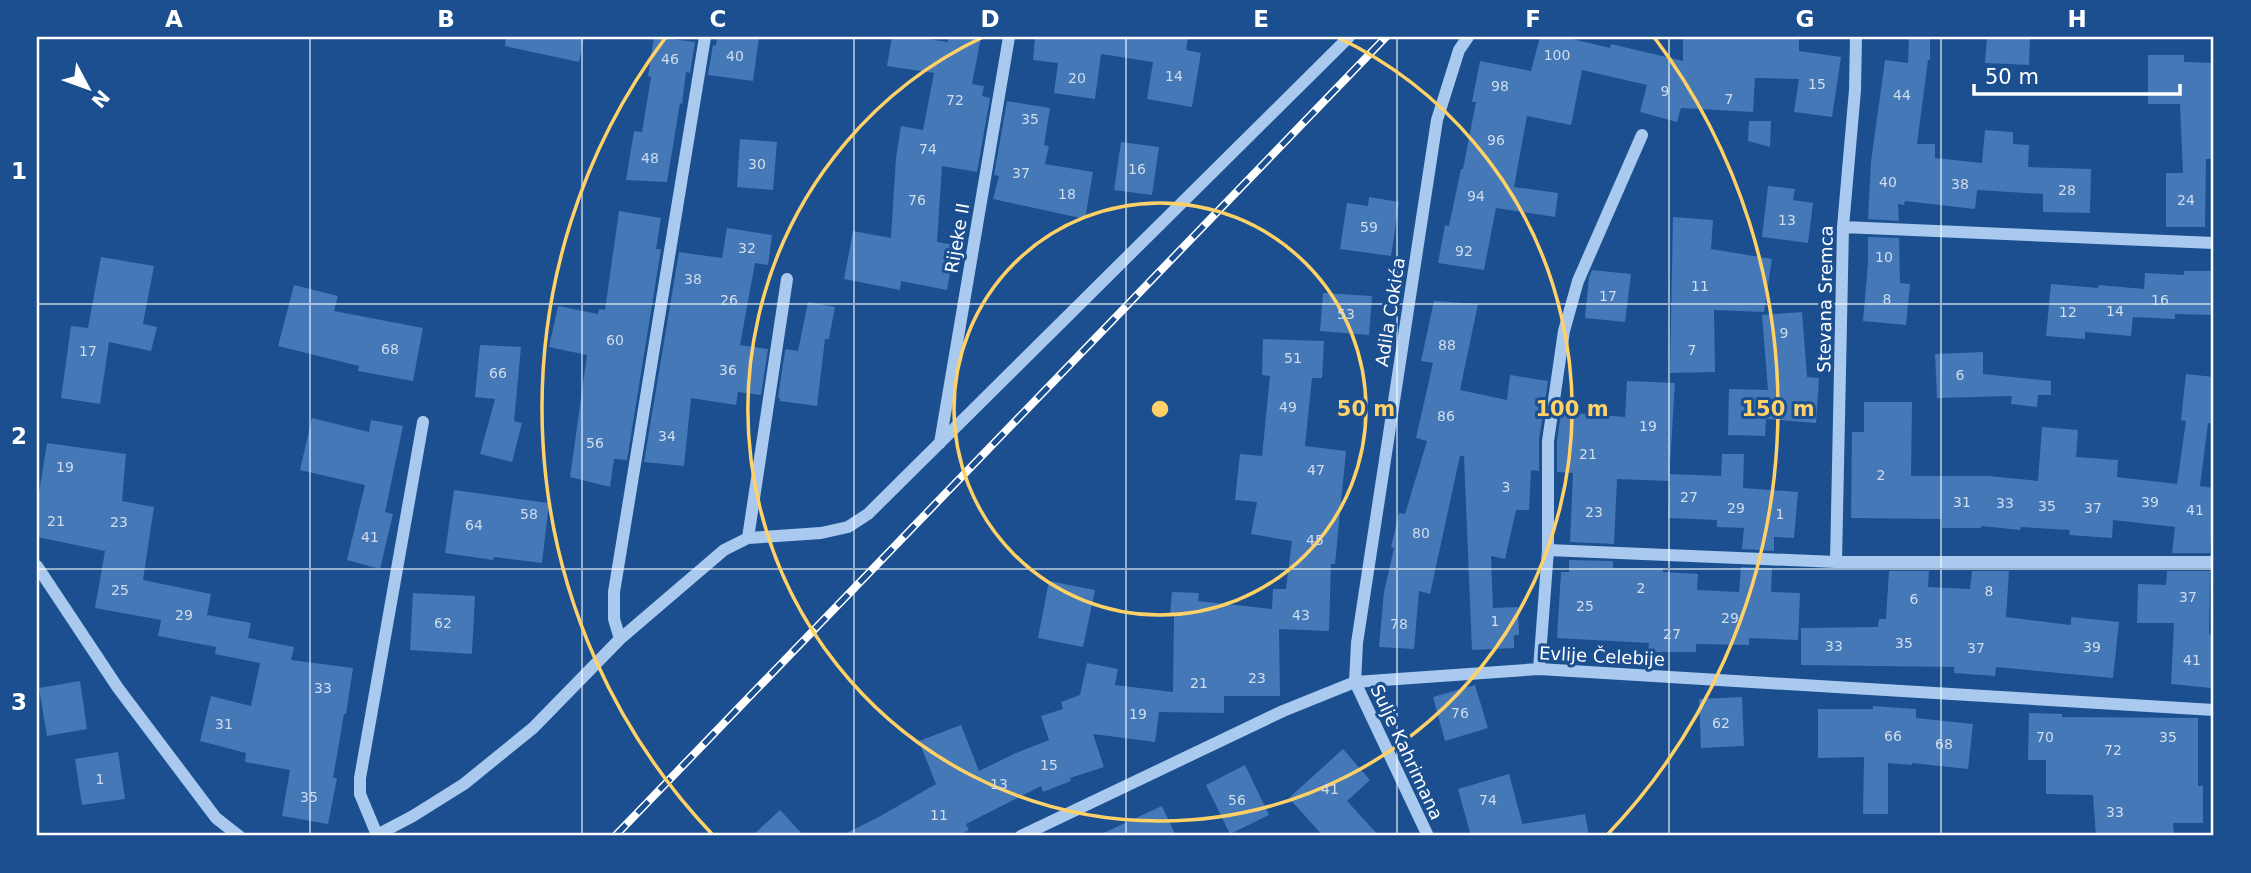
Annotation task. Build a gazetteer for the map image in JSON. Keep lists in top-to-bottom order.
{
  "streets": {
    "street": [
      "Rijeke II",
      "Stevana Sremca",
      "Adila Cokića",
      "Evlije Čelebije",
      "Sulje Kahrimana"
    ]
  },
  "crossings": [
    ["Adila Cokića", "Evlije Čelebije"],
    ["Adila Cokića", "Sulje Kahrimana"],
    ["Evlije Čelebije", "Sulje Kahrimana"]
  ],
  "house_numbers": [
    "100",
    "40",
    "46",
    "14",
    "20",
    "15",
    "98",
    "9",
    "44",
    "7",
    "72",
    "35",
    "96",
    "74",
    "48",
    "30",
    "16",
    "37",
    "40",
    "38",
    "28",
    "18",
    "94",
    "76",
    "24",
    "13",
    "59",
    "32",
    "92",
    "10",
    "38",
    "11",
    "17",
    "8",
    "26",
    "16",
    "14",
    "12",
    "53",
    "9",
    "60",
    "88",
    "68",
    "7",
    "17",
    "51",
    "36",
    "66",
    "6",
    "49",
    "86",
    "19",
    "34",
    "56",
    "21",
    "19",
    "47",
    "2",
    "3",
    "27",
    "31",
    "39",
    "33",
    "35",
    "29",
    "37",
    "41",
    "23",
    "58",
    "1",
    "21",
    "23",
    "64",
    "80",
    "41",
    "45",
    "2",
    "25",
    "8",
    "37",
    "6",
    "25",
    "29",
    "43",
    "29",
    "1",
    "62",
    "78",
    "27",
    "35",
    "33",
    "39",
    "37",
    "41",
    "23",
    "21",
    "33",
    "76",
    "19",
    "62",
    "31",
    "66",
    "70",
    "35",
    "68",
    "72",
    "15",
    "1",
    "13",
    "41",
    "35",
    "56",
    "74",
    "33",
    "11"
  ],
  "scale_bar": "50 m",
  "north": "bottom right",
  "grid": {
    "columns": [
      "A",
      "B",
      "C",
      "D",
      "E",
      "F",
      "G",
      "H"
    ],
    "rows": ["1", "2", "3"]
  },
  "rings": ["50 m", "100 m", "150 m"]
}
